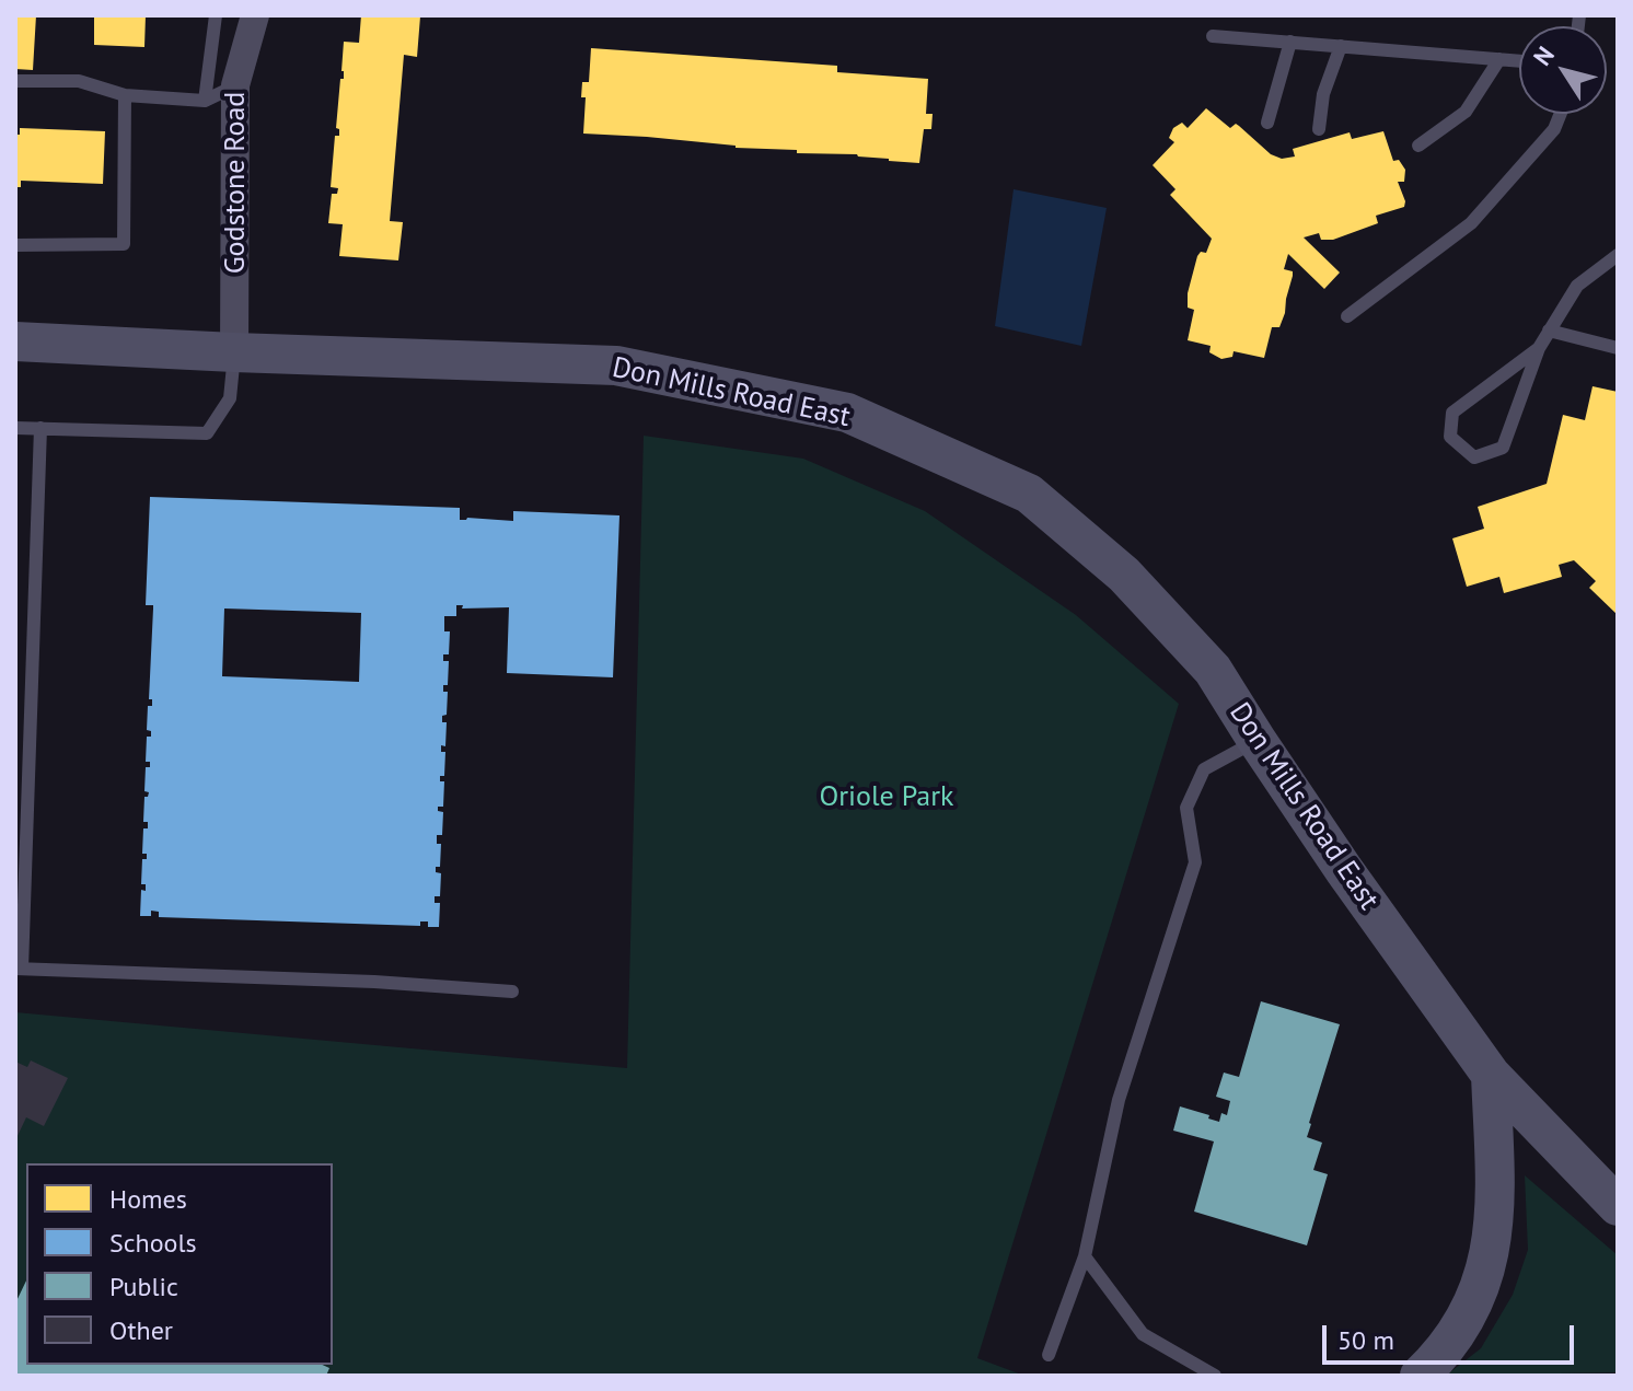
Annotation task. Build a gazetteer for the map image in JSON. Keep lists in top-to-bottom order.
{
  "streets": {
    "main road": ["Don Mills Road East"],
    "street": ["Godstone Road"]
  },
  "crossings": [
    ["Godstone Road", "Don Mills Road East"]
  ],
  "parks": ["Oriole Park"],
  "legend": [
    "Homes",
    "Schools",
    "Public",
    "Other"
  ],
  "scale_bar": "50 m",
  "north": "top left"
}
